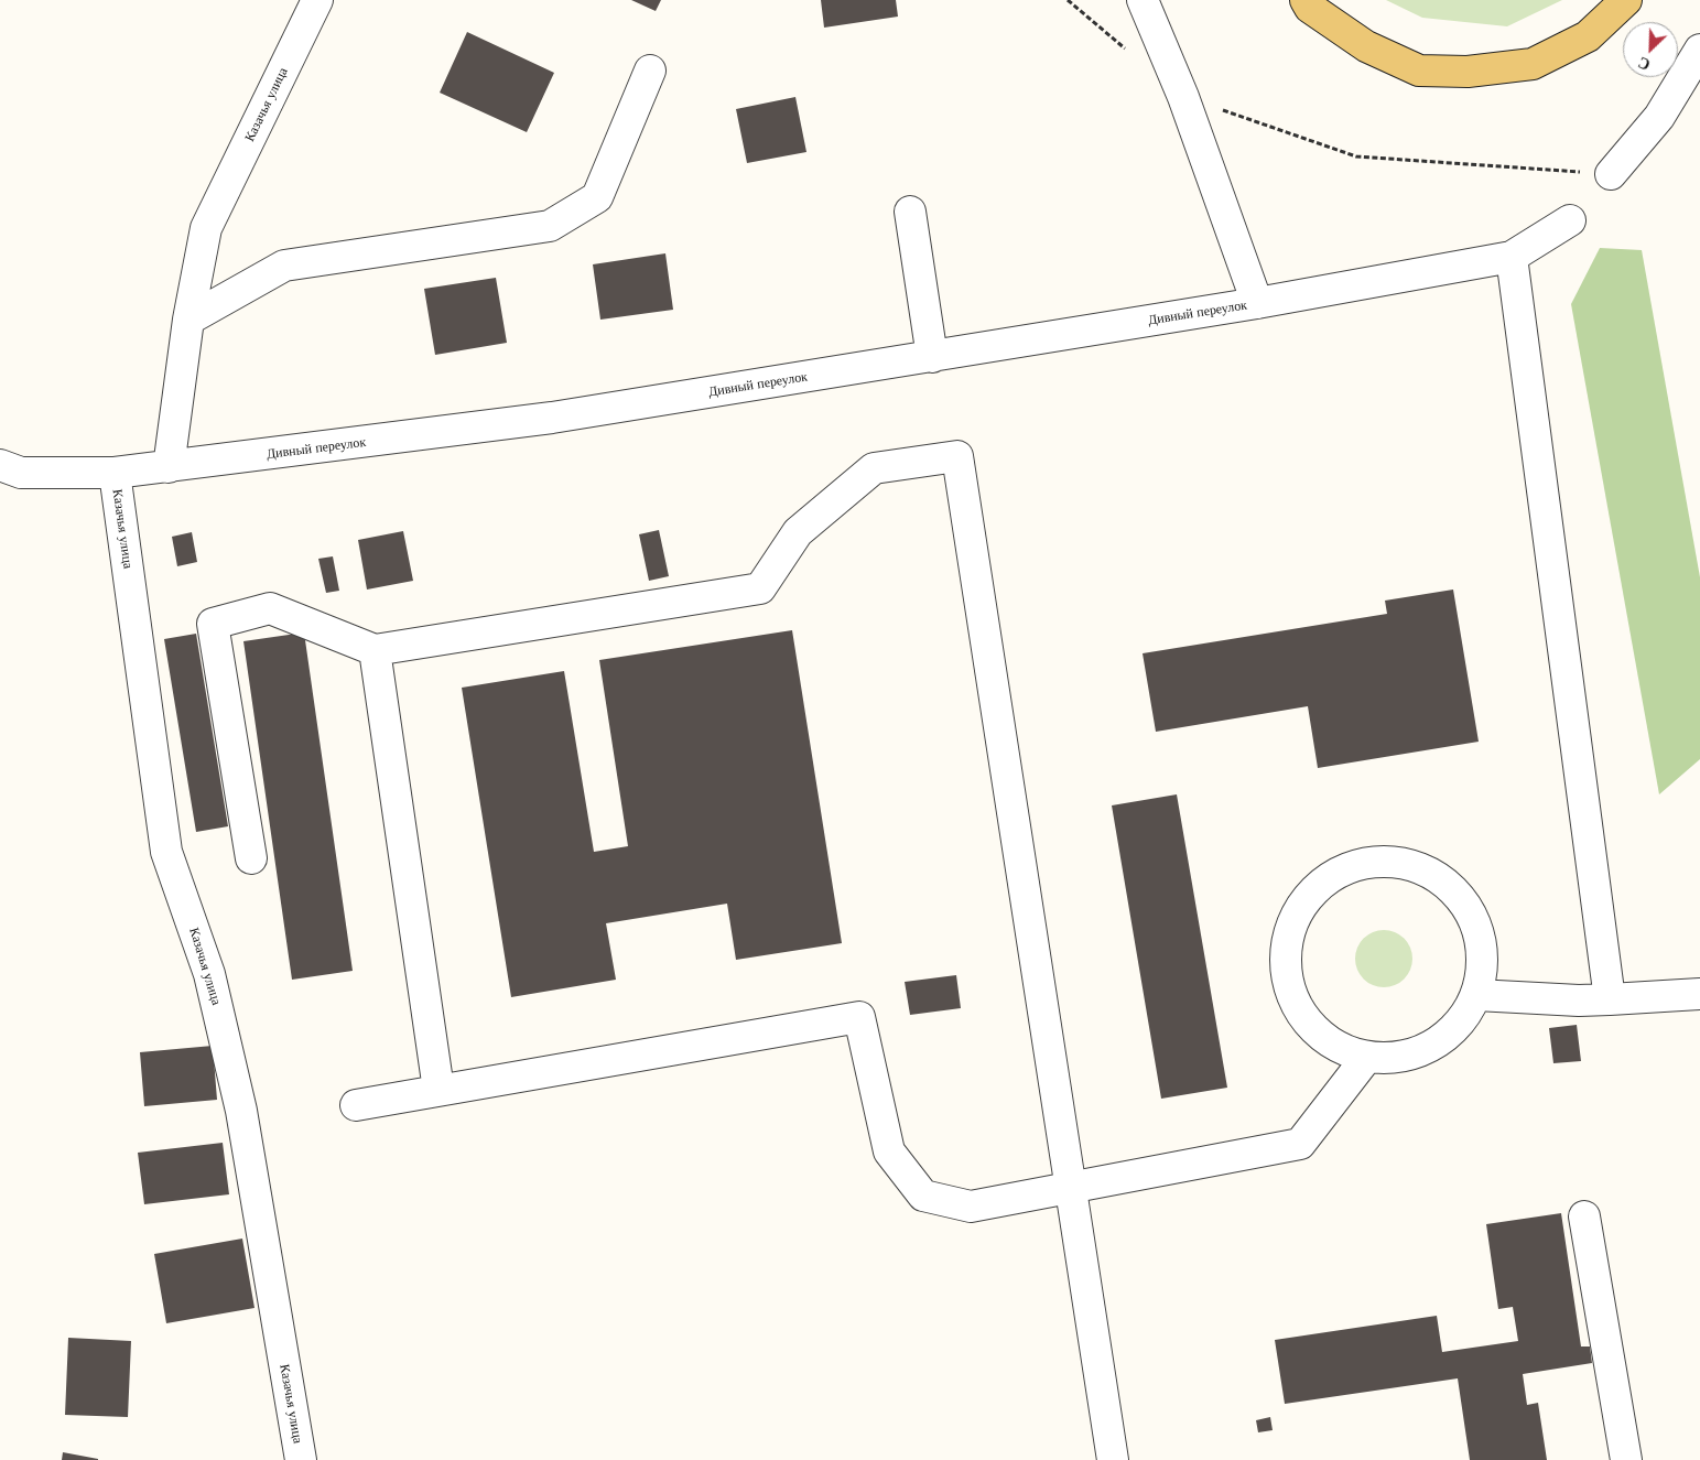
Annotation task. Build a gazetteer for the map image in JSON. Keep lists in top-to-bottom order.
{
  "streets": {
    "street": ["Казачья улица", "Дивный переулок"]
  },
  "crossings": [
    ["Казачья улица", "Дивный переулок"]
  ],
  "north": "bottom left"
}
